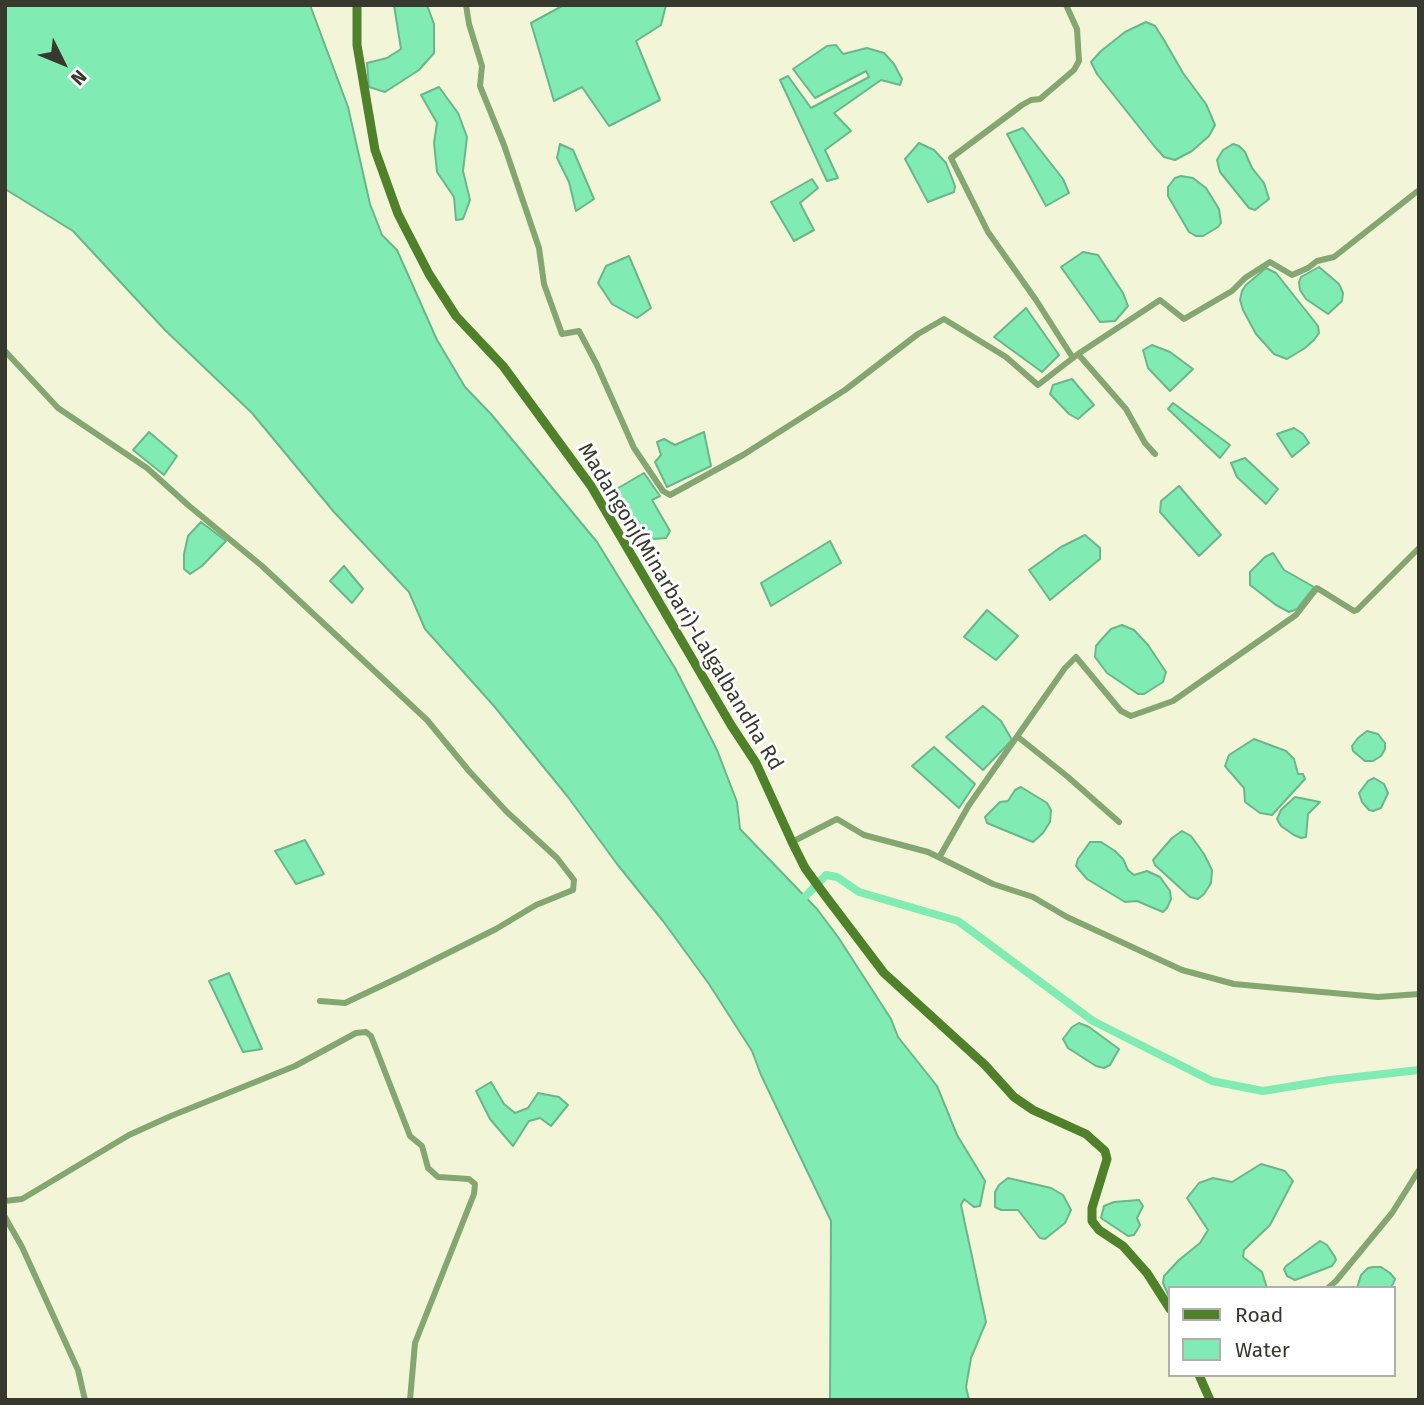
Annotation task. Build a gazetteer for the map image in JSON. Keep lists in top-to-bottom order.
{
  "streets": {
    "main road": ["Madangonj(Minarbari)-Lalgalbandha Rd"]
  },
  "legend": ["Road", "Water"],
  "north": "bottom right"
}
